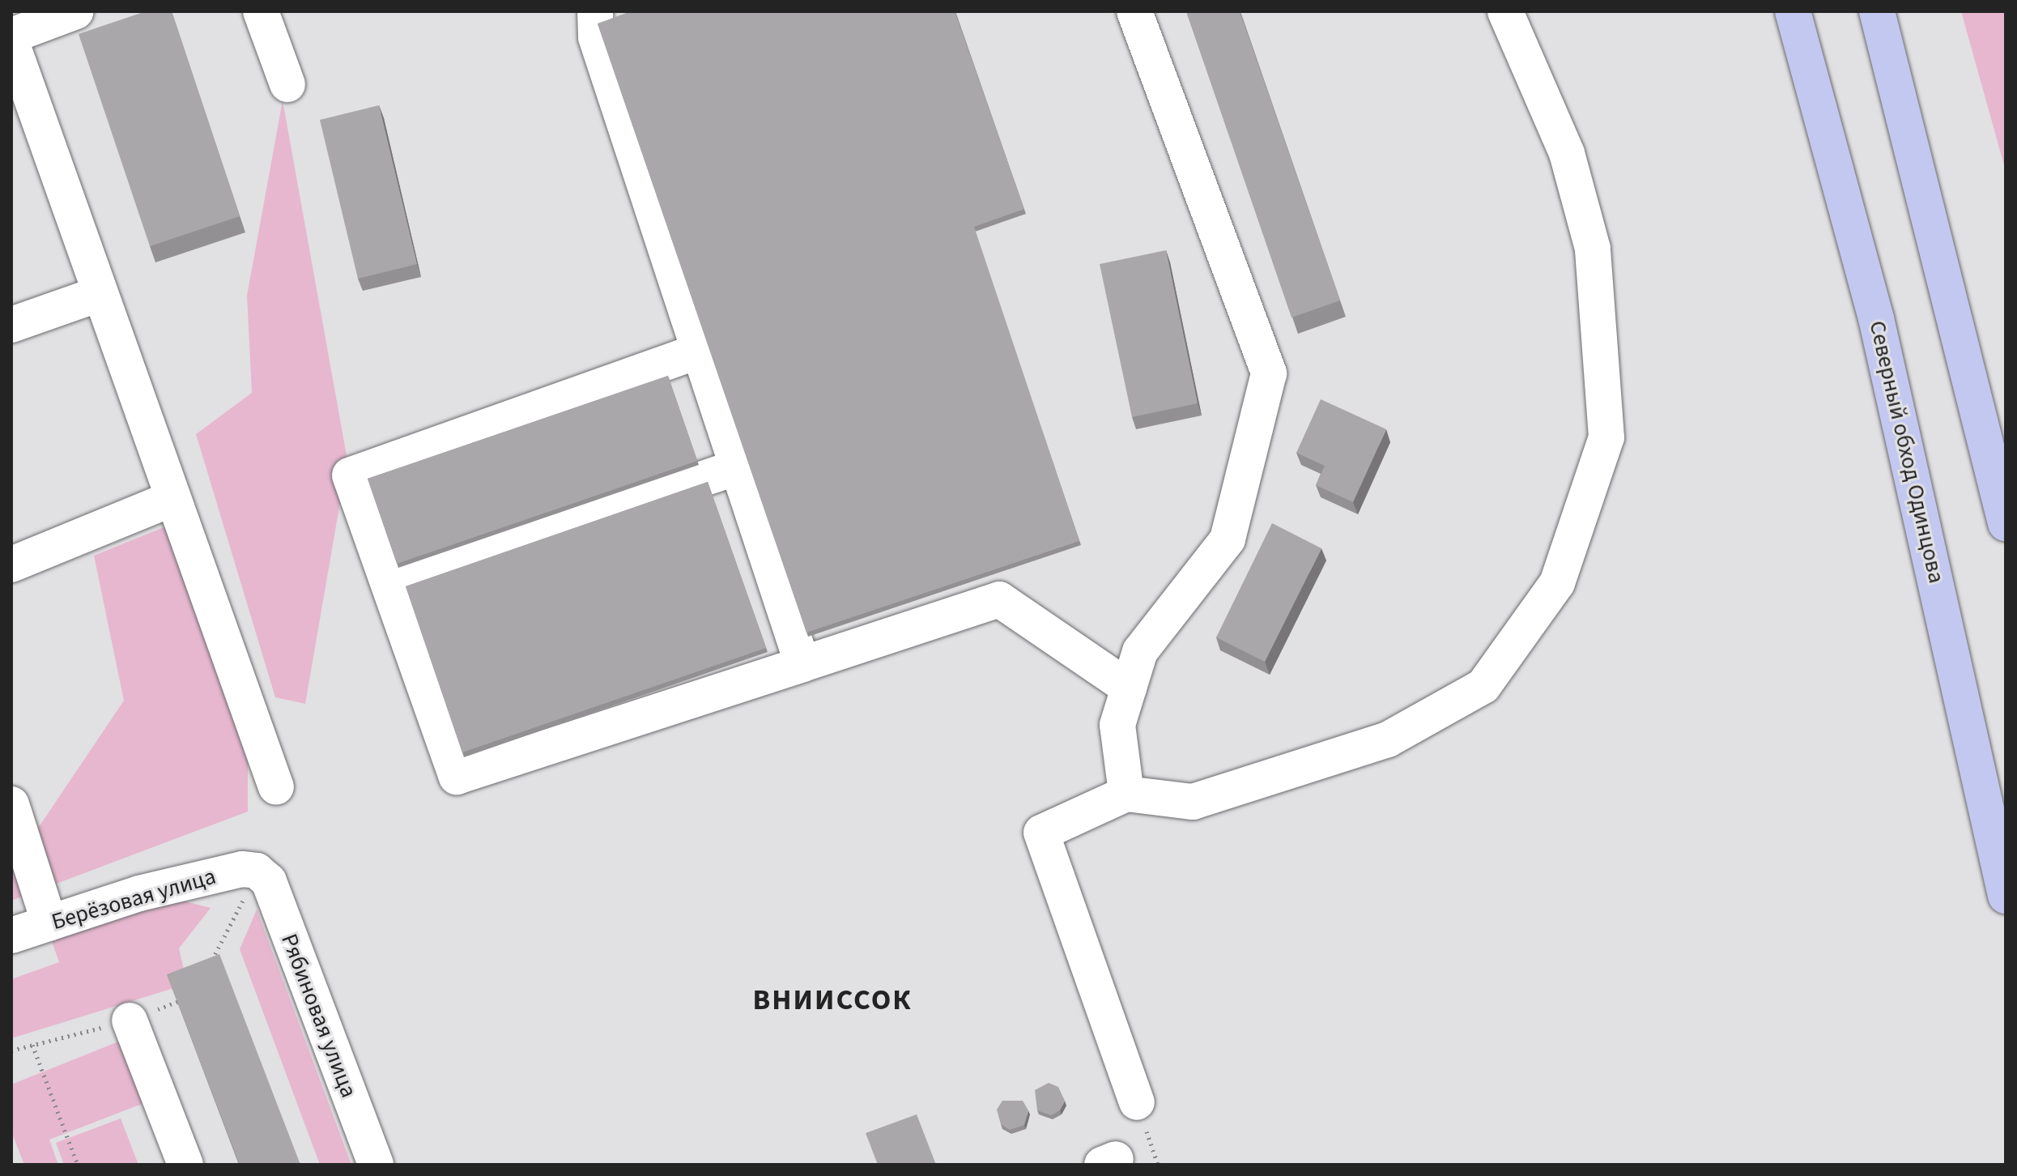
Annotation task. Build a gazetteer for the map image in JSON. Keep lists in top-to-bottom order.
{
  "streets": {
    "highway": ["Северный обход Одинцова"],
    "street": ["Берёзовая улица", "Рябиновая улица"]
  },
  "crossings": [
    ["Берёзовая улица", "Рябиновая улица"]
  ],
  "districts": ["ВНИИССОК"]
}
